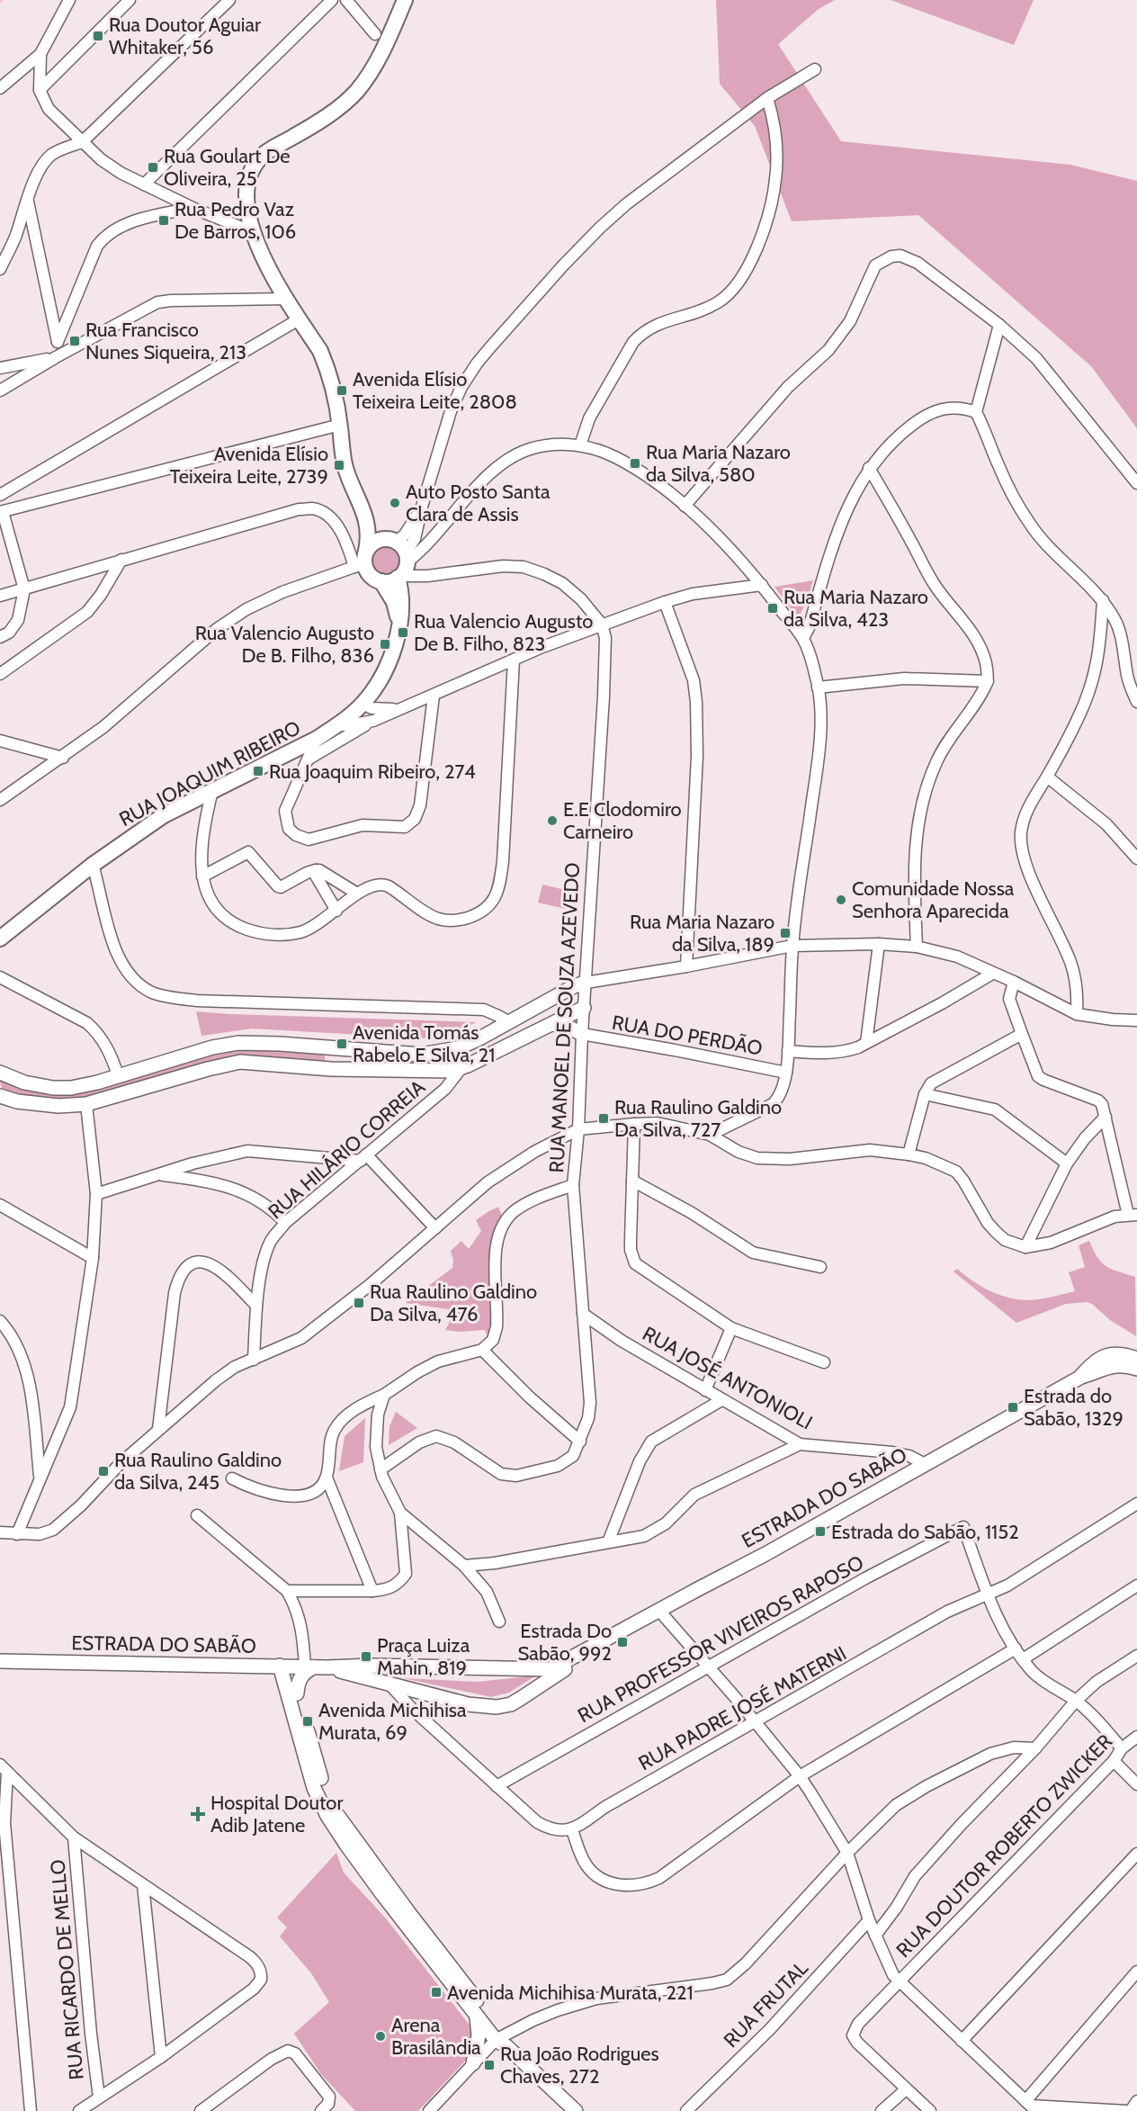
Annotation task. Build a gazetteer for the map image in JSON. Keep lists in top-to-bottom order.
{
  "streets": {
    "main road": ["RUA JOAQUIM RIBEIRO"],
    "street": [
      "RUA MANOEL DE SOUZA AZEVEDO",
      "RUA DO PERDÃO",
      "RUA HILÁRIO CORREIA",
      "RUA JOSÉ ANTONIOLI",
      "ESTRADA DO SABÃO",
      "RUA PROFESSOR VIVEIROS RAPOSO",
      "RUA PADRE JOSÉ MATERNI",
      "RUA DOUTOR ROBERTO ZWICKER",
      "RUA RICARDO DE MELLO",
      "RUA FRUTAL"
    ]
  },
  "crossings": [
    ["RUA JOAQUIM RIBEIRO", "RUA MANOEL DE SOUZA AZEVEDO"],
    ["RUA MANOEL DE SOUZA AZEVEDO", "RUA DO PERDÃO"],
    ["RUA MANOEL DE SOUZA AZEVEDO", "RUA JOSÉ ANTONIOLI"],
    ["RUA JOSÉ ANTONIOLI", "ESTRADA DO SABÃO"],
    ["RUA PROFESSOR VIVEIROS RAPOSO", "RUA PADRE JOSÉ MATERNI"]
  ],
  "places": {
    "transit": [
      "Rua Doutor Aguiar Whitaker, 56",
      "Rua Goulart De Oliveira, 25",
      "Rua Pedro Vaz De Barros, 106",
      "Rua Francisco Nunes Siqueira, 213",
      "Avenida Elísio Teixeira Leite, 2808",
      "Rua Maria Nazaro da Silva, 580",
      "Avenida Elísio Teixeira Leite, 2739",
      "Rua Maria Nazaro da Silva, 423",
      "Rua Valencio Augusto De B. Filho, 823",
      "Rua Valencio Augusto De B. Filho, 836",
      "Rua Joaquim Ribeiro, 274",
      "Rua Maria Nazaro da Silva, 189",
      "Avenida Tomás Rabelo E Silva, 21",
      "Rua Raulino Galdino Da Silva, 727",
      "Rua Raulino Galdino Da Silva, 476",
      "Estrada do Sabão, 1329",
      "Rua Raulino Galdino da Silva, 245",
      "Estrada do Sabão, 1152",
      "Estrada Do Sabão, 992",
      "Praça Luiza Mahin, 819",
      "Avenida Michihisa Murata, 69",
      "Avenida Michihisa Murata, 221",
      "Rua João Rodrigues Chaves, 272"
    ],
    "other": [
      "Auto Posto Santa Clara de Assis",
      "E.E Clodomiro Carneiro",
      "Comunidade Nossa Senhora Aparecida",
      "Arena Brasilândia"
    ],
    "health": ["Hospital Doutor Adib Jatene"]
  }
}
